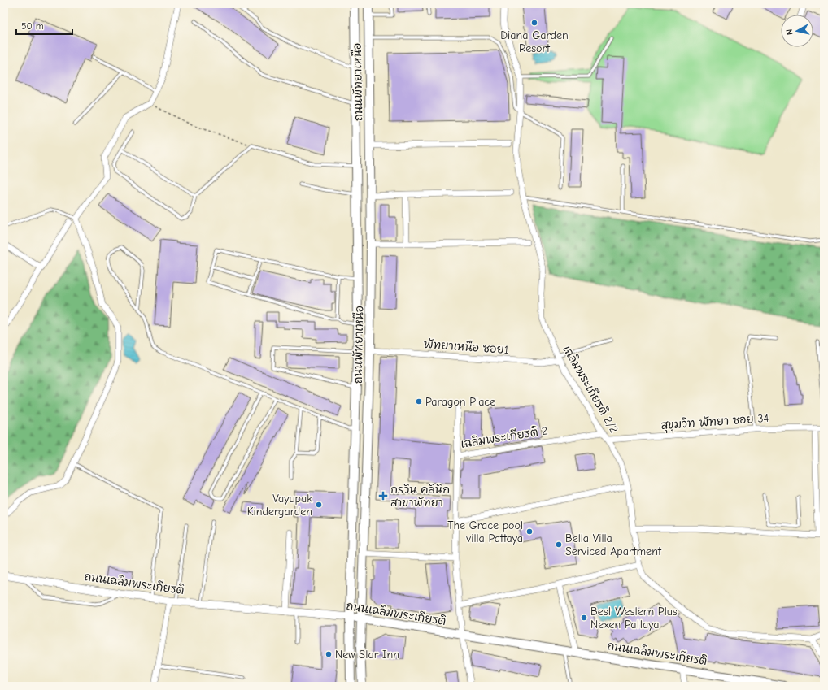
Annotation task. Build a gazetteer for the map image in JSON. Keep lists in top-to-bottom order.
{
  "streets": {
    "main road": ["ถนนพัทยาเหนือ", "ถนนเฉลิมพระเกียรติ"],
    "street": [
      "พัทยาเหนือ ซอย1",
      "เฉลิมพระเกียรติ 2/2",
      "สุขุมวิท พัทยา ซอย 34",
      "เฉลิมพระเกียรติ 2"
    ]
  },
  "crossings": [
    ["ถนนพัทยาเหนือ", "พัทยาเหนือ ซอย1"],
    ["ถนนพัทยาเหนือ", "ถนนเฉลิมพระเกียรติ"],
    ["พัทยาเหนือ ซอย1", "เฉลิมพระเกียรติ 2/2"],
    ["เฉลิมพระเกียรติ 2/2", "สุขุมวิท พัทยา ซอย 34"],
    ["เฉลิมพระเกียรติ 2/2", "เฉลิมพระเกียรติ 2"]
  ],
  "places": {
    "other": [
      "Diana Garden Resort",
      "Paragon Place",
      "Vayupak Kindergarden",
      "The Grace pool villa Pattaya",
      "Bella Villa Serviced Apartment",
      "Best Western Plus Nexen Pattaya",
      "New Star Inn"
    ],
    "health": ["กรวิน คลินิก สาขาพัทยา"]
  },
  "scale_bar": "50 m",
  "north": "left"
}
